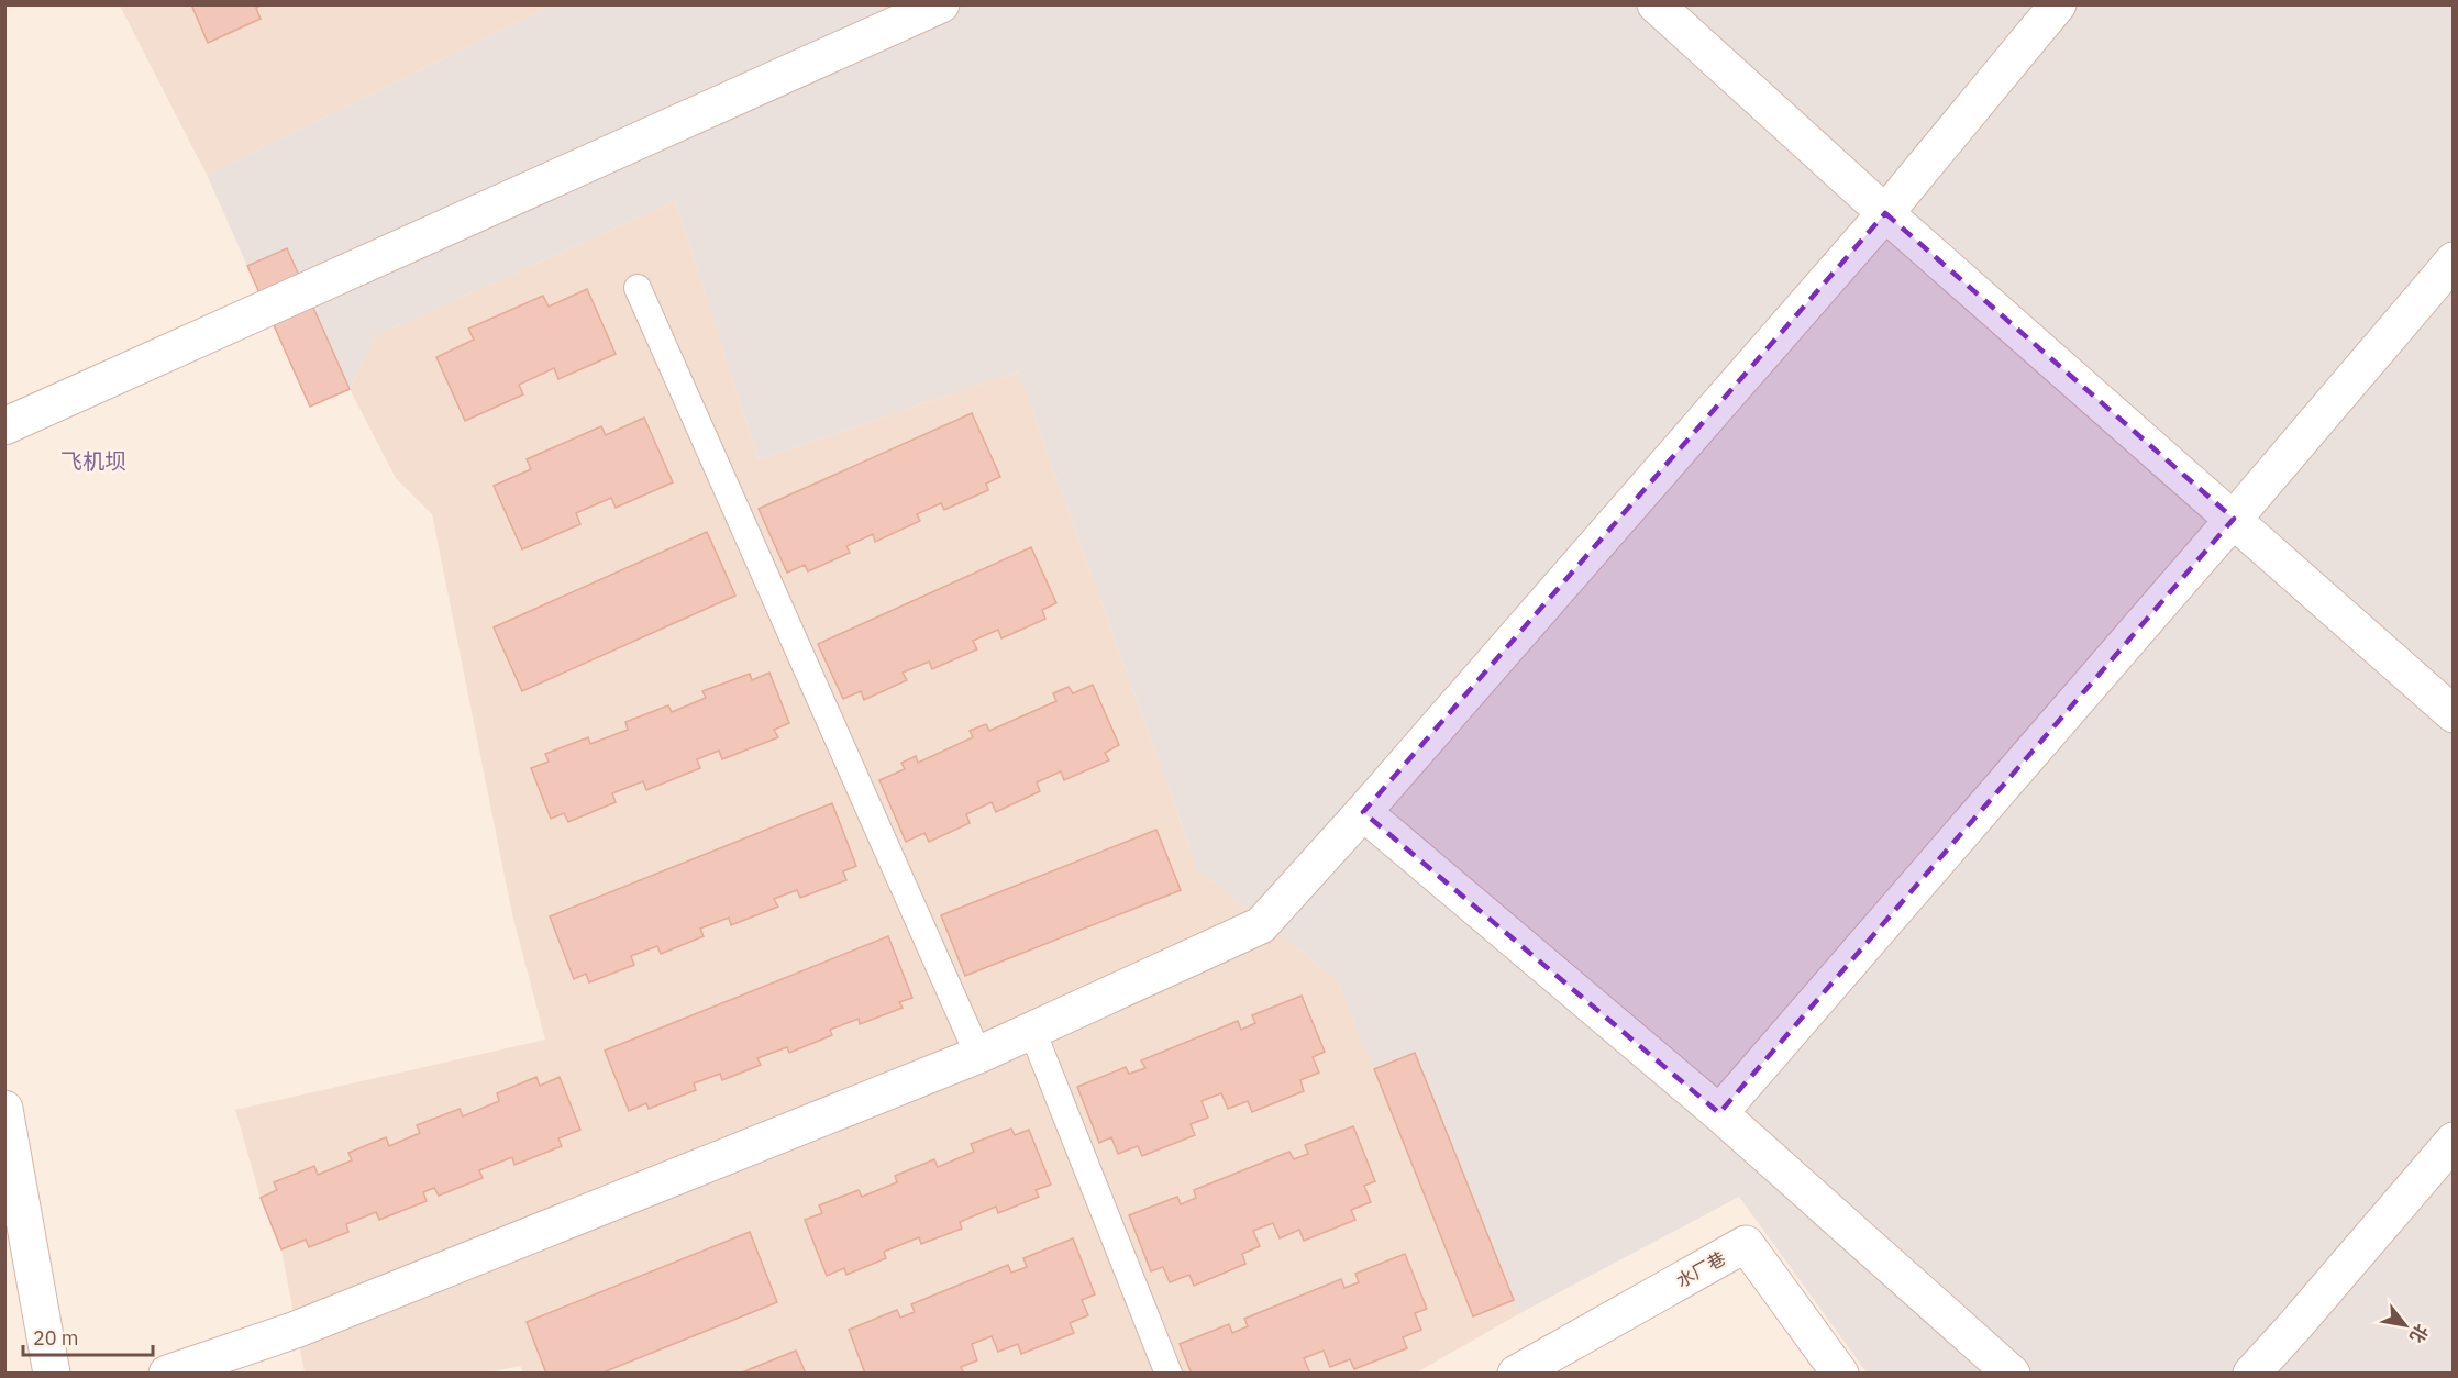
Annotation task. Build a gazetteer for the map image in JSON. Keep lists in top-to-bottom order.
{
  "streets": {
    "street": ["水厂巷"]
  },
  "districts": ["飞机坝"],
  "scale_bar": "20 m",
  "north": "bottom right"
}
